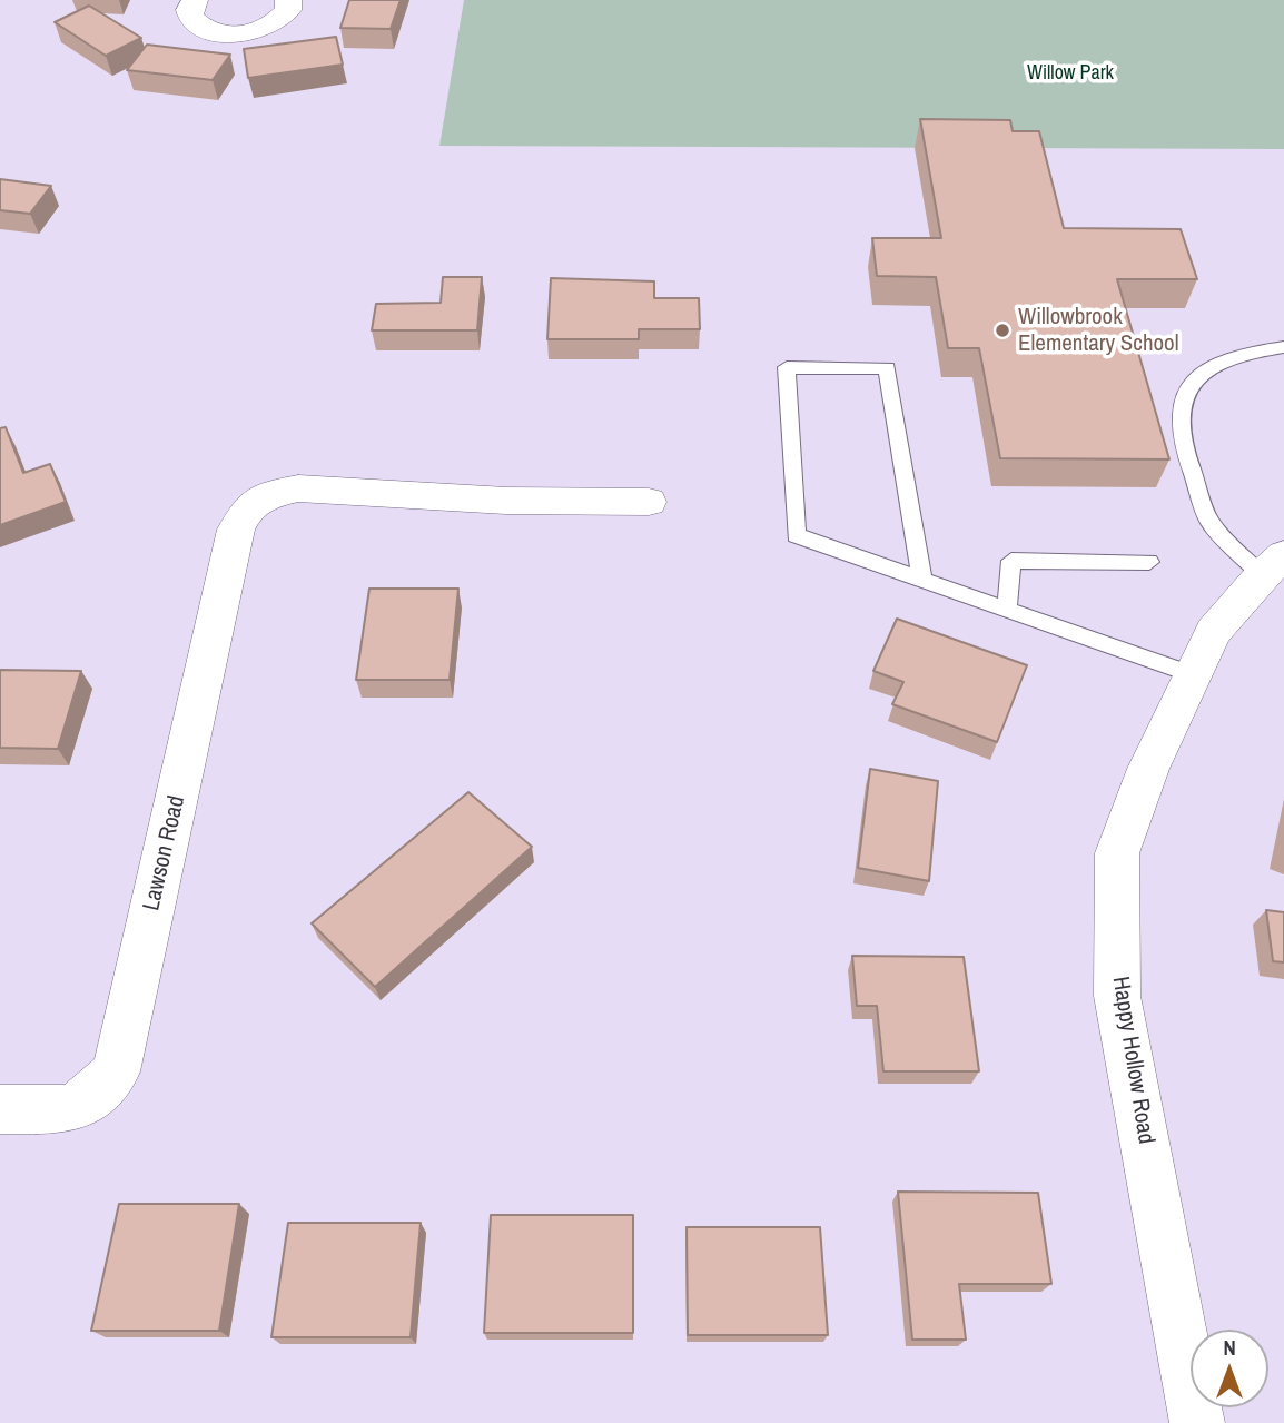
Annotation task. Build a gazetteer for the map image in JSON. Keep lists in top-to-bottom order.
{
  "streets": {
    "street": ["Lawson Road", "Happy Hollow Road"]
  },
  "parks": ["Willow Park"],
  "places": ["Willowbrook Elementary School"],
  "north": "top"
}
